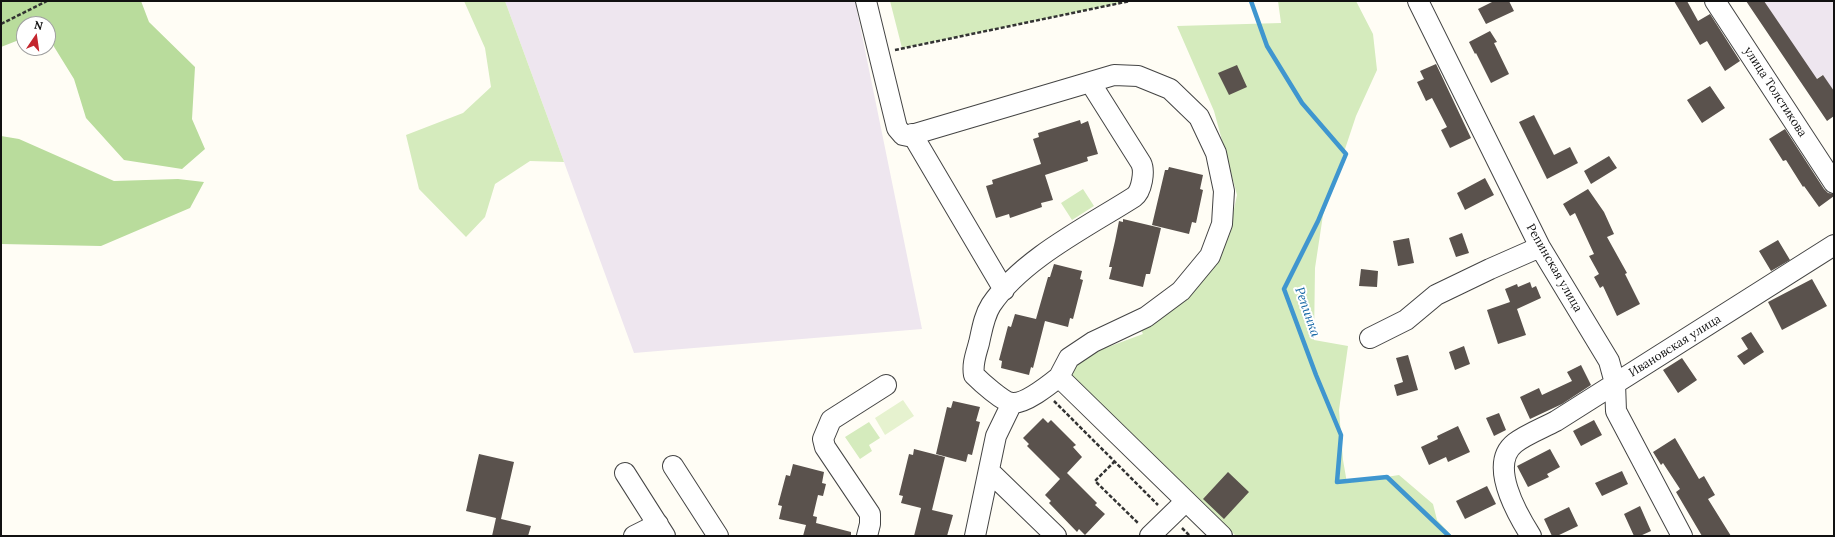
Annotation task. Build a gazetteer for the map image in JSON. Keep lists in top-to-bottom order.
{
  "streets": {
    "street": ["улица Толстикова", "Репинская улица", "Ивановская улица"]
  },
  "crossings": [
    ["Репинская улица", "Ивановская улица"]
  ],
  "water": ["Репинка"],
  "north": "top"
}
